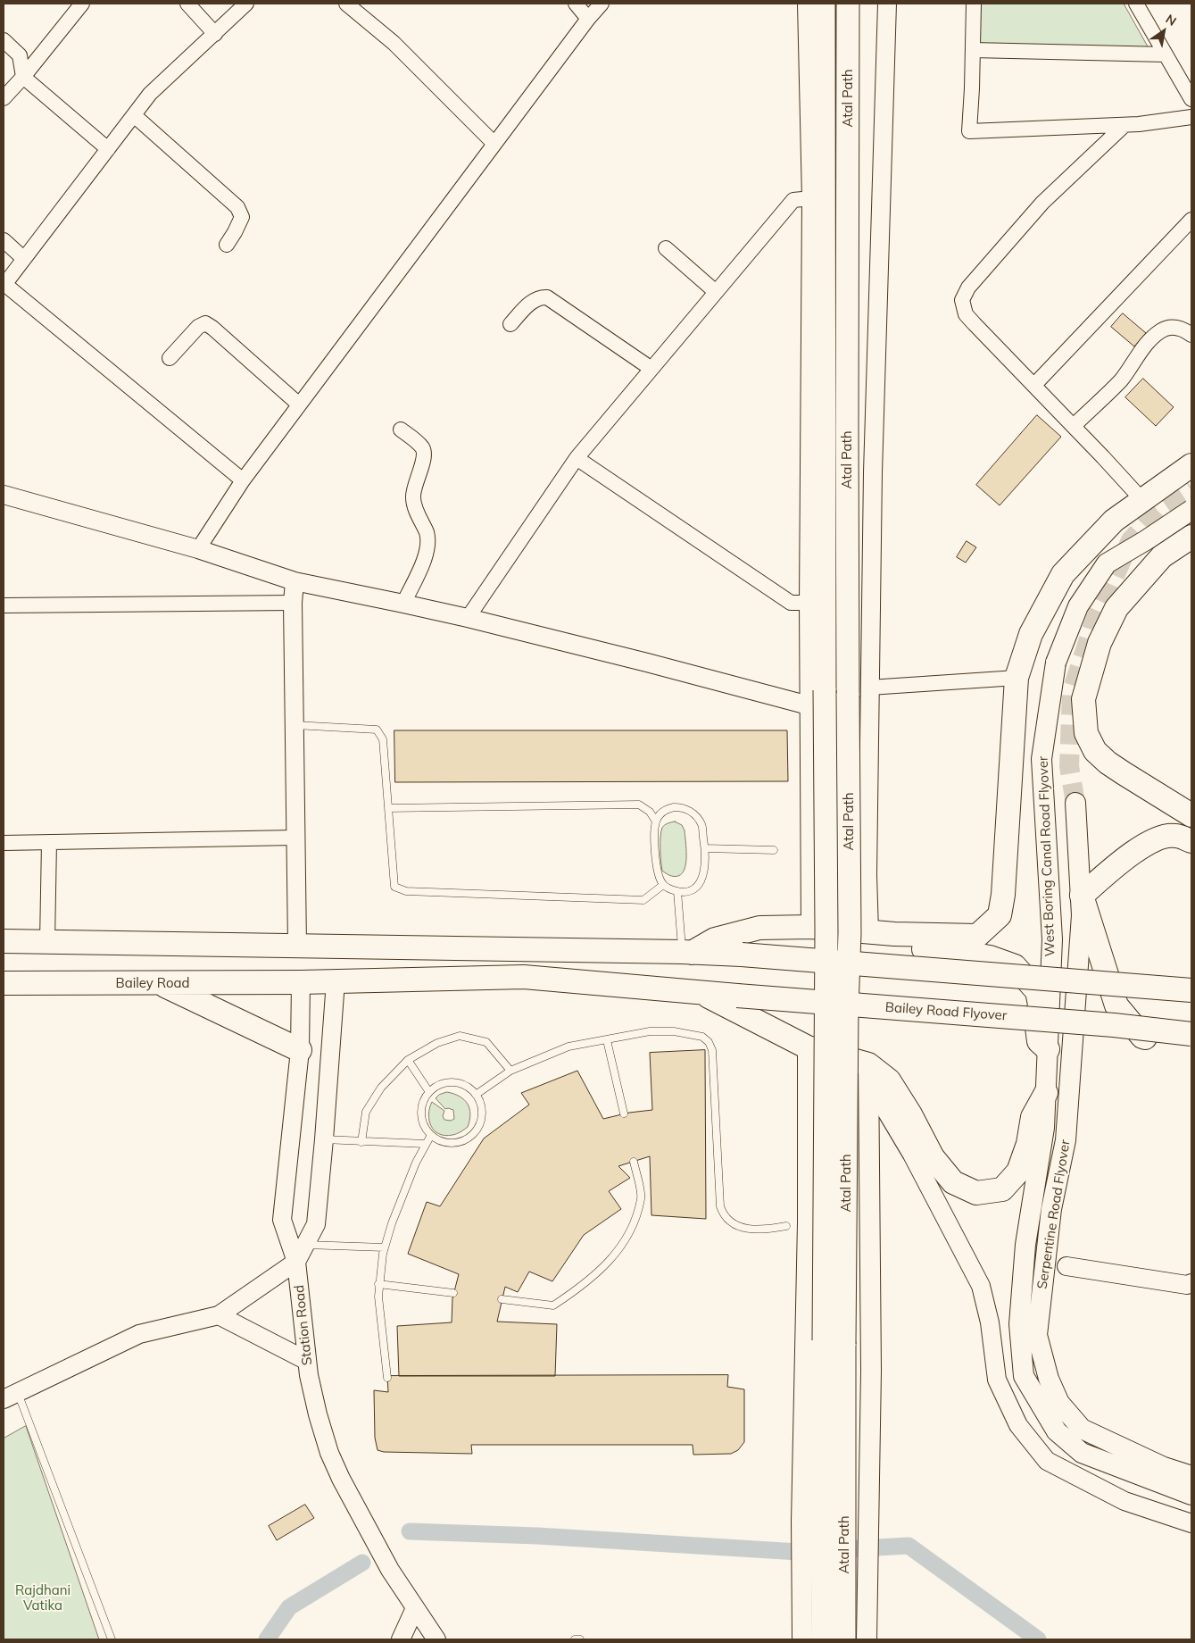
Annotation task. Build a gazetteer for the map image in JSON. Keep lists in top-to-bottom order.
{
  "streets": {
    "highway": ["Bailey Road", "Bailey Road Flyover"],
    "main road": ["Atal Path", "West Boring Canal Road Flyover", "Serpentine Road Flyover"],
    "street": ["Station Road"]
  },
  "crossings": [
    ["West Boring Canal Road Flyover", "Serpentine Road Flyover"],
    ["Bailey Road", "Bailey Road Flyover"],
    ["Bailey Road", "Station Road"]
  ],
  "parks": ["Rajdhani Vatika"],
  "north": "top right"
}
